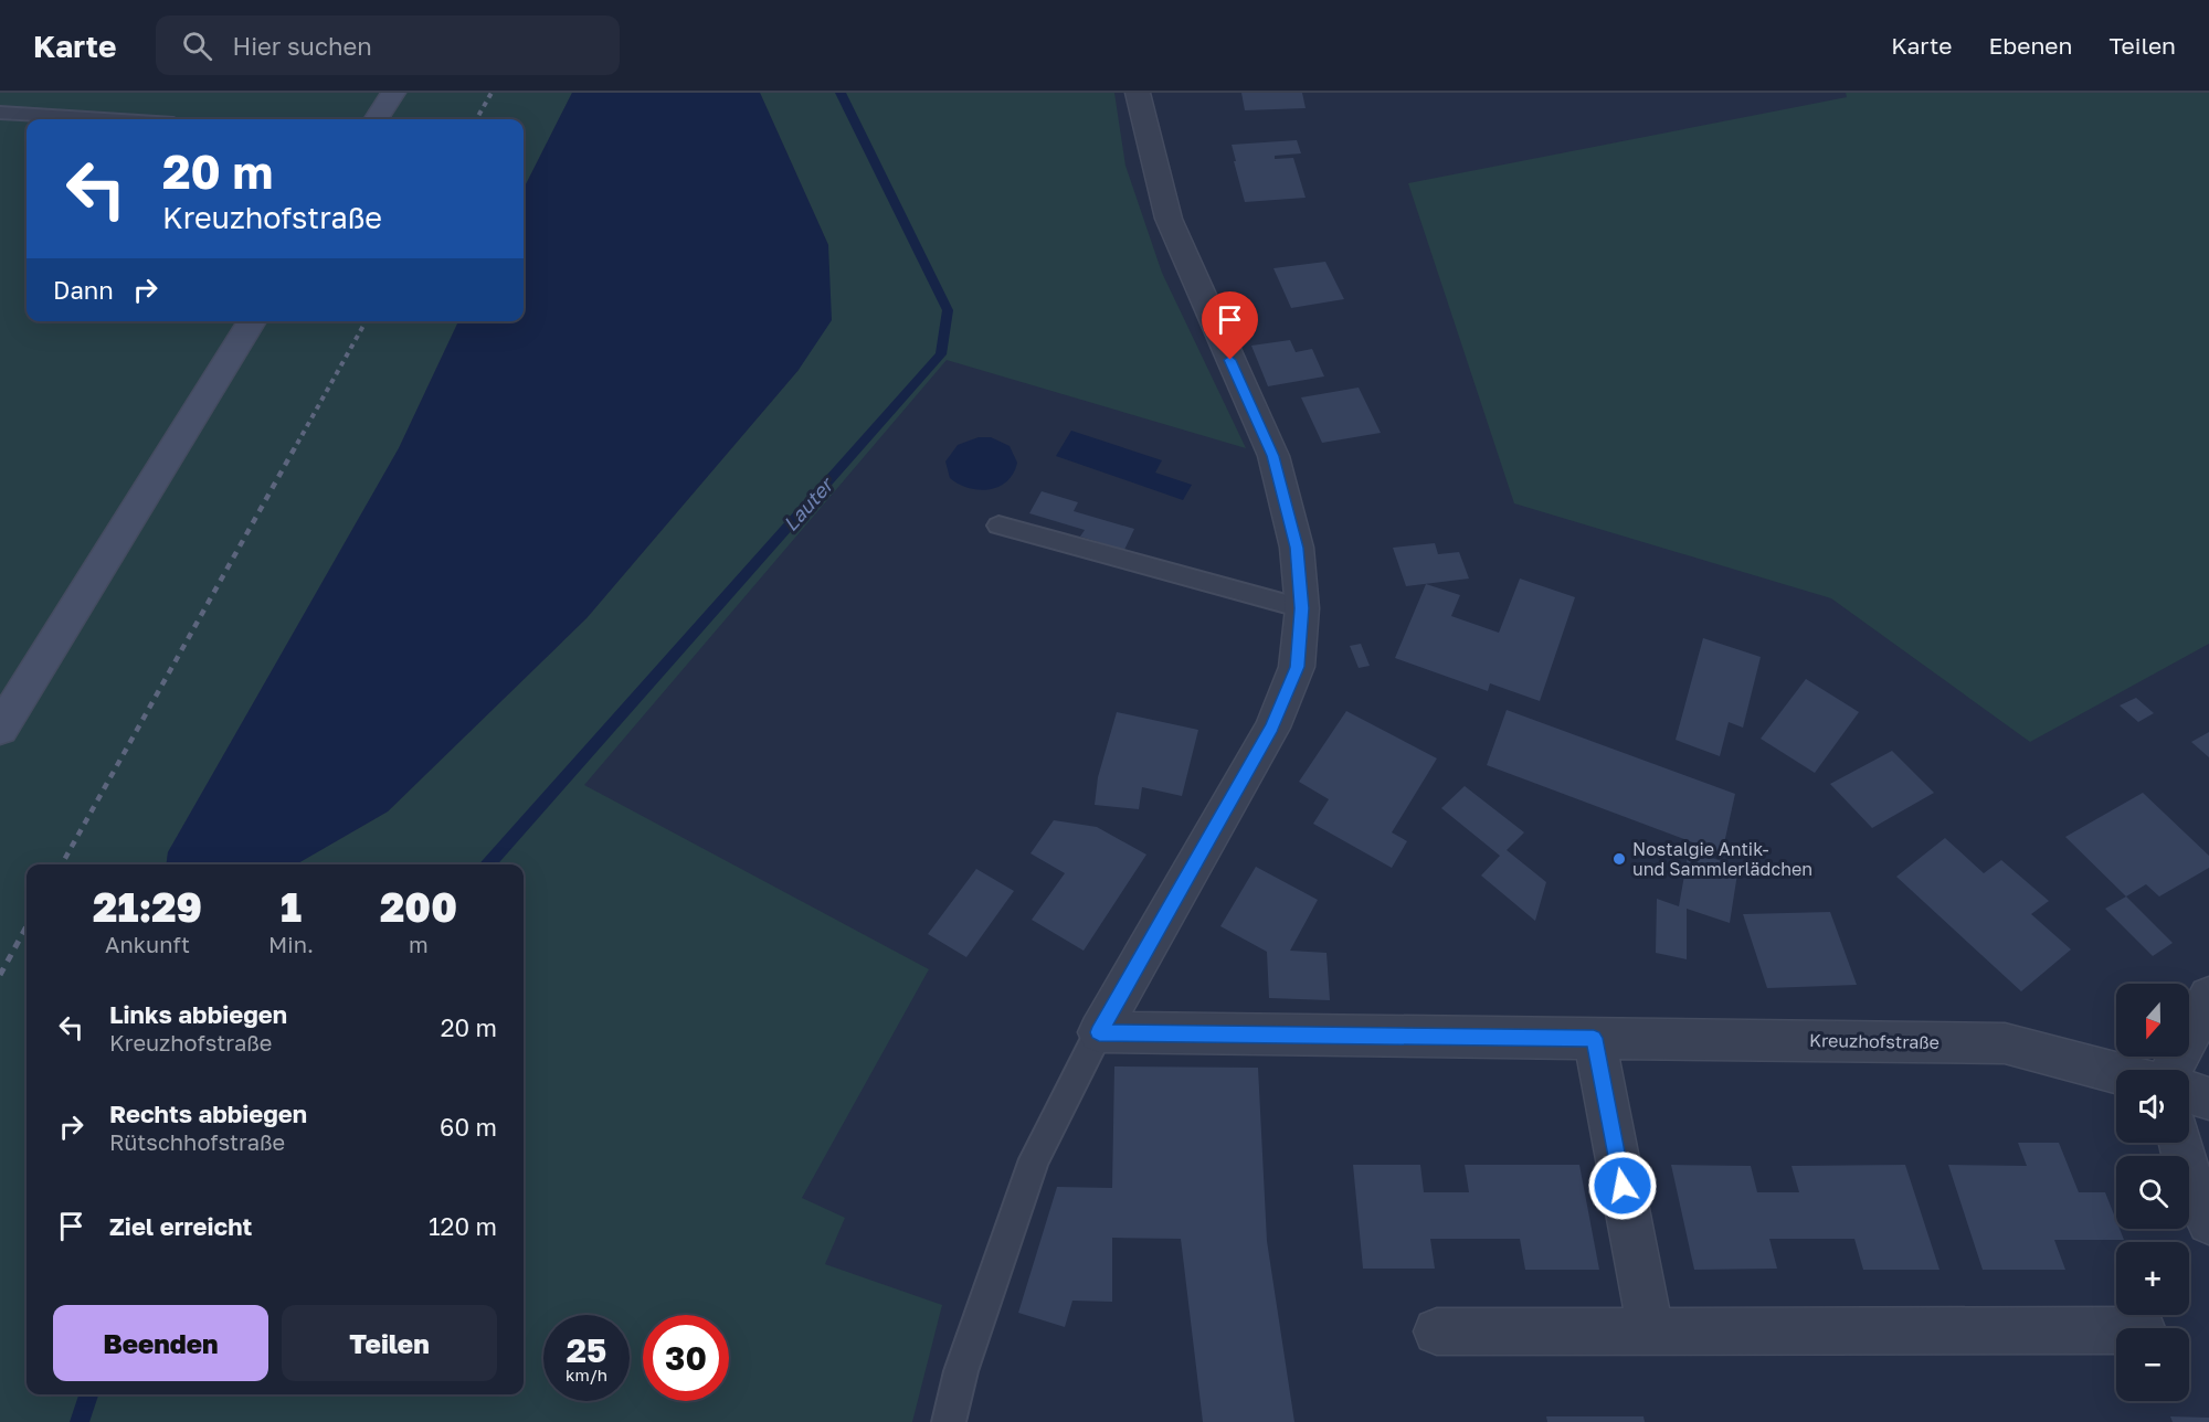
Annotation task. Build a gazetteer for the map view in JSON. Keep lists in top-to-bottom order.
{
  "streets": {
    "street": ["Kreuzhofstraße"]
  },
  "water": ["Lauter"],
  "places": ["Nostalgie Antik- und Sammlerlädchen"],
  "north": "bottom",
  "page": {
    "header": "Karte",
    "search": "Hier suchen",
    "nav": ["Karte", "Ebenen", "Teilen"],
    "turn": ["20 m", "Kreuzhofstraße"],
    "then": "Dann",
    "eta": [
      "21:29",
      "Ankunft",
      "1",
      "Min.",
      "200",
      "m"
    ],
    "list": [
      {
        "name": "Links abbiegen",
        "note": "Kreuzhofstraße",
        "value": "20 m"
      },
      {
        "name": "Rechts abbiegen",
        "note": "Rütschhofstraße",
        "value": "60 m"
      },
      {
        "name": "Ziel erreicht",
        "value": "120 m"
      }
    ],
    "map_buttons": ["+", "−"],
    "buttons": ["Beenden", "Teilen"],
    "speed": "25 km/h",
    "limit": "30"
  }
}
